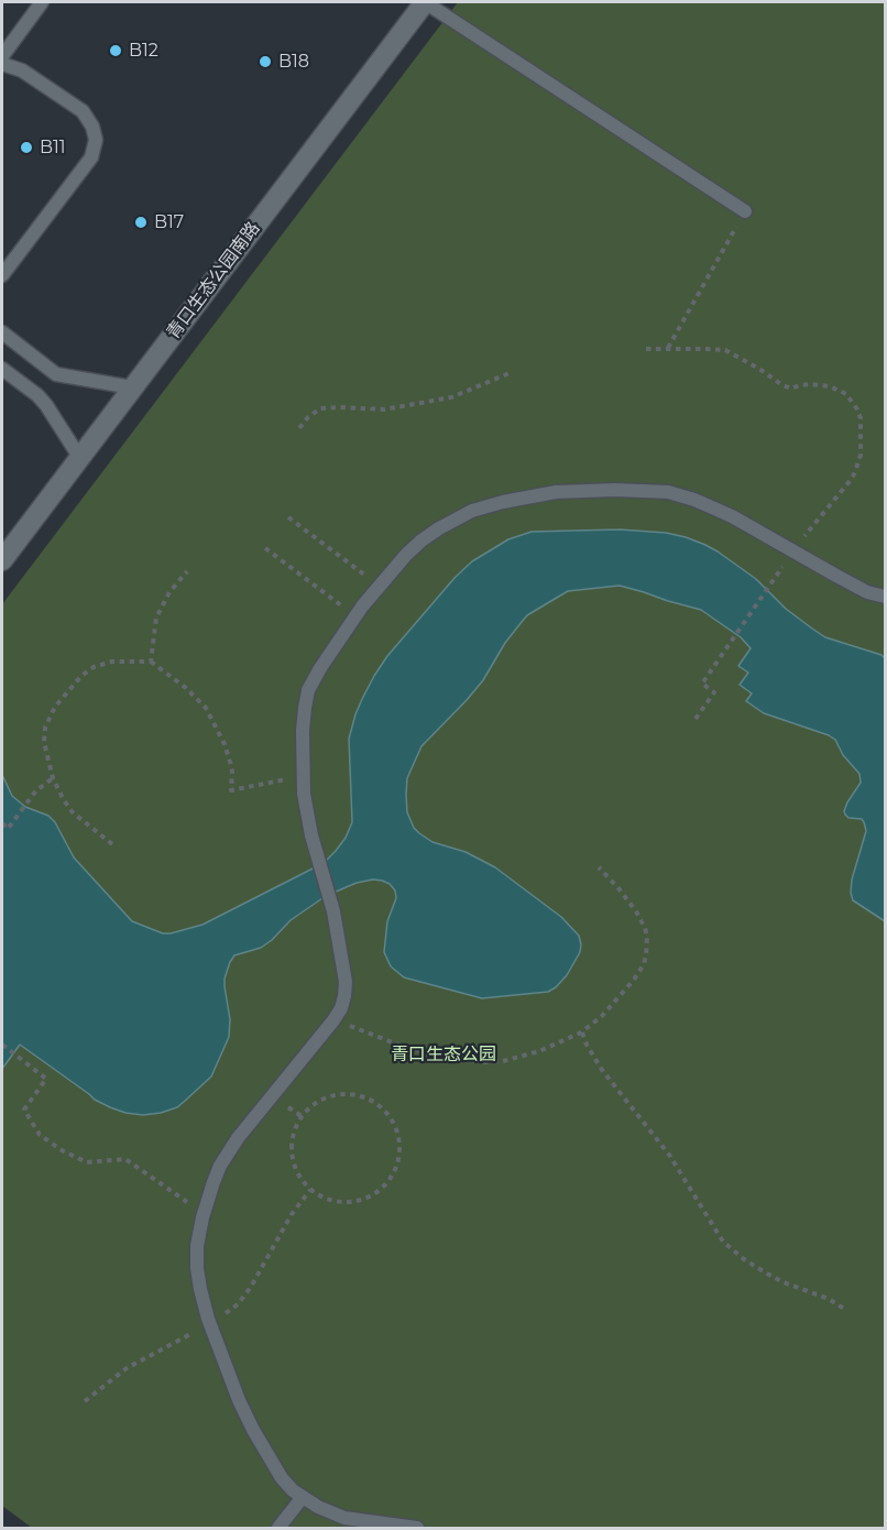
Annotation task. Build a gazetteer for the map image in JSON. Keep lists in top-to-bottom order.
{
  "streets": {
    "street": ["青口生态公园南路"]
  },
  "parks": ["青口生态公园"],
  "places": [
    "B12",
    "B18",
    "B11",
    "B17"
  ]
}
